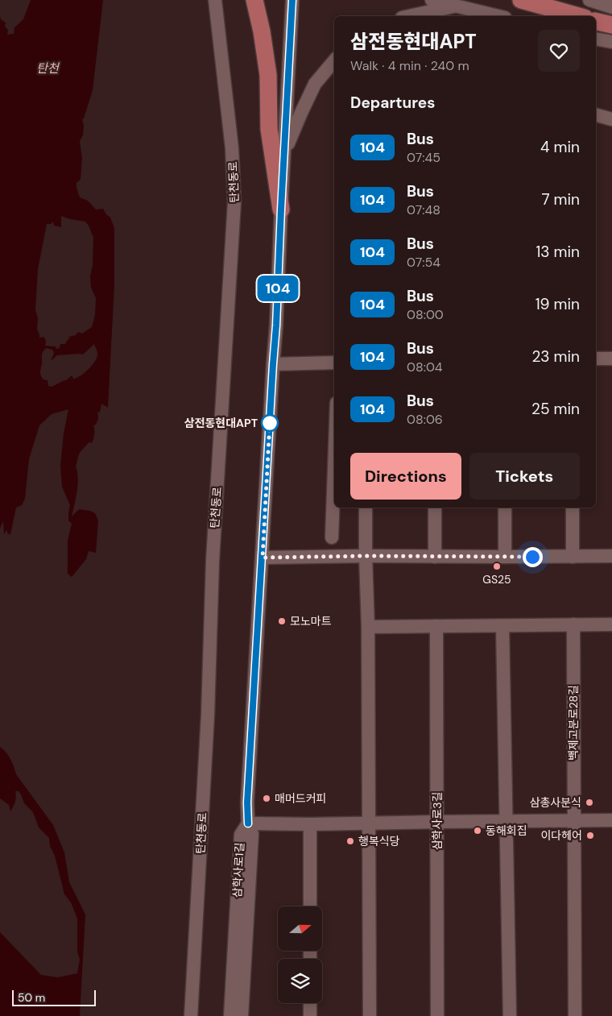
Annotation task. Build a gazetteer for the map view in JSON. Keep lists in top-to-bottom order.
{
  "streets": {
    "street": [
      "탄천동로",
      "백제고분로28길",
      "삼학사로3길",
      "삼학사로1길"
    ]
  },
  "water": ["탄천"],
  "places": [
    "삼전동현대APT",
    "GS25",
    "모노마트",
    "매머드커피",
    "삼총사분식",
    "동해회집",
    "이다헤어",
    "행복식당"
  ],
  "lines": ["bus line 104"],
  "scale_bar": "50 m",
  "north": "right",
  "page": {
    "on_map": "104",
    "heading": [
      ["삼전동현대APT", "Walk · 4 min · 240 m"],
      "Departures"
    ],
    "list": [
      {
        "mark": "104",
        "name": "Bus",
        "note": "07:45",
        "value": "4 min"
      },
      {
        "mark": "104",
        "name": "Bus",
        "note": "07:48",
        "value": "7 min"
      },
      {
        "mark": "104",
        "name": "Bus",
        "note": "07:54",
        "value": "13 min"
      },
      {
        "mark": "104",
        "name": "Bus",
        "note": "08:00",
        "value": "19 min"
      },
      {
        "mark": "104",
        "name": "Bus",
        "note": "08:04",
        "value": "23 min"
      },
      {
        "mark": "104",
        "name": "Bus",
        "note": "08:06",
        "value": "25 min"
      }
    ],
    "buttons": ["Directions", "Tickets"],
    "scale": "50 m"
  }
}
